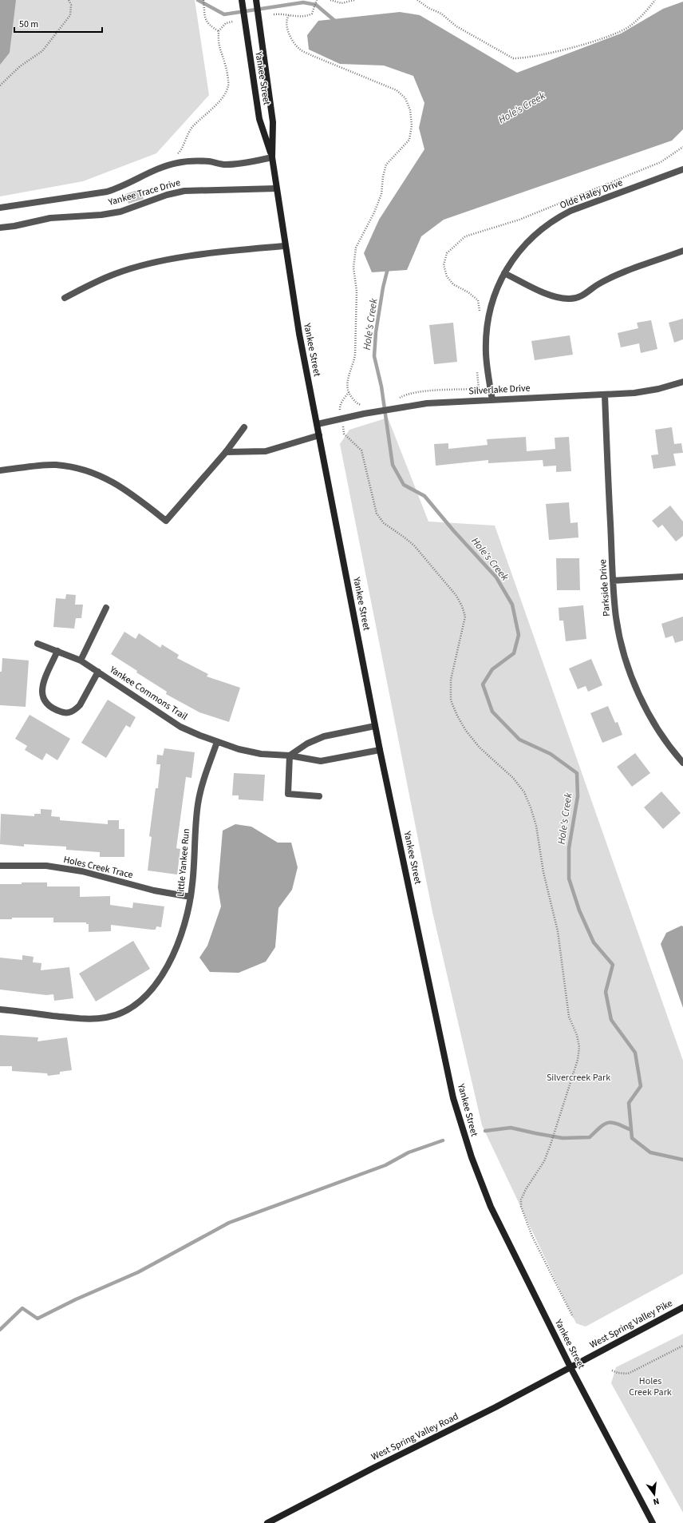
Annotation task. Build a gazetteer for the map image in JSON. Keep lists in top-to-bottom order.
{
  "streets": {
    "street": [
      "Yankee Street",
      "Yankee Trace Drive",
      "Olde Haley Drive",
      "Silverlake Drive",
      "Parkside Drive",
      "Yankee Commons Trail",
      "Little Yankee Run",
      "Holes Creek Trace",
      "West Spring Valley Pike",
      "West Spring Valley Road"
    ]
  },
  "crossings": [
    ["Yankee Street", "Yankee Trace Drive"],
    ["Yankee Street", "Silverlake Drive"],
    ["Yankee Street", "Yankee Commons Trail"],
    ["Yankee Street", "West Spring Valley Pike"],
    ["Yankee Street", "West Spring Valley Road"],
    ["Olde Haley Drive", "Silverlake Drive"],
    ["Silverlake Drive", "Parkside Drive"],
    ["Yankee Commons Trail", "Little Yankee Run"],
    ["Little Yankee Run", "Holes Creek Trace"],
    ["West Spring Valley Pike", "West Spring Valley Road"]
  ],
  "water": ["Hole's Creek"],
  "parks": ["Silvercreek Park", "Holes Creek Park"],
  "scale_bar": "50 m",
  "north": "bottom"
}
